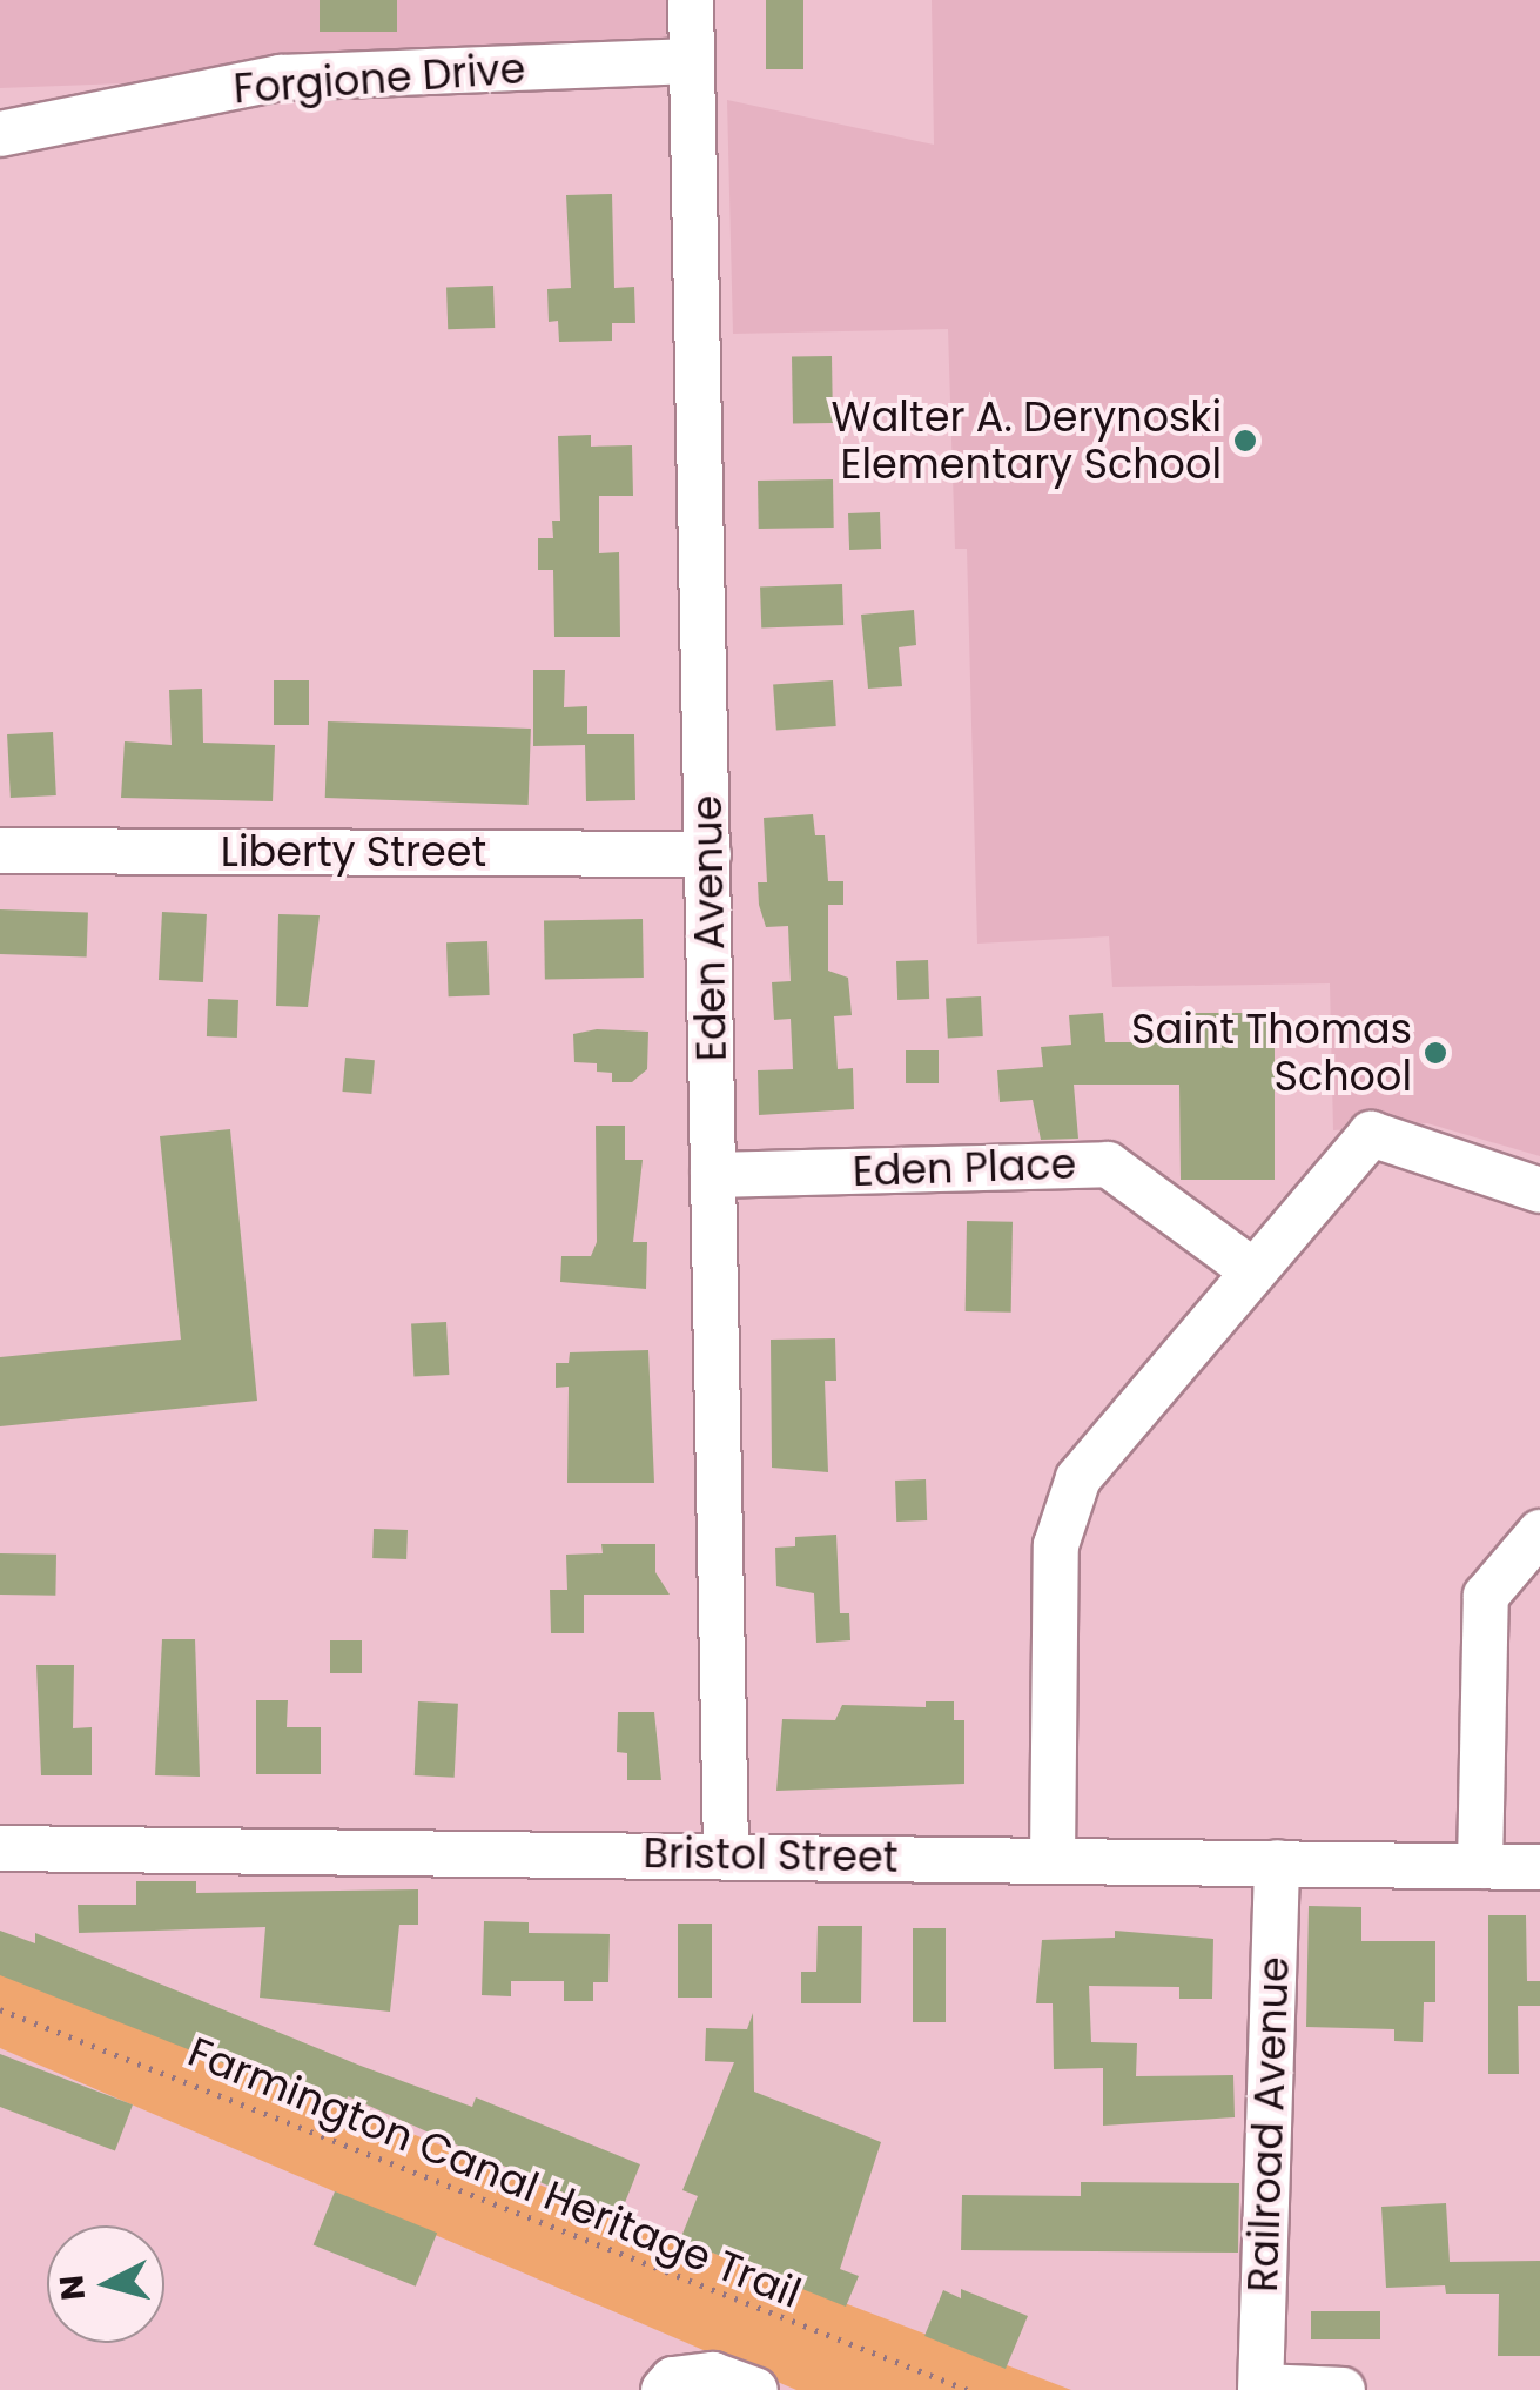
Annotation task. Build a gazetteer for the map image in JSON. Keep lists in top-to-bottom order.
{
  "streets": {
    "street": [
      "Forgione Drive",
      "Liberty Street",
      "Eden Avenue",
      "Eden Place",
      "Bristol Street",
      "Railroad Avenue"
    ],
    "path": ["Farmington Canal Heritage Trail"]
  },
  "crossings": [
    ["Forgione Drive", "Eden Avenue"],
    ["Liberty Street", "Eden Avenue"],
    ["Eden Avenue", "Eden Place"],
    ["Eden Avenue", "Bristol Street"],
    ["Bristol Street", "Railroad Avenue"]
  ],
  "places": ["Walter A. Derynoski Elementary School", "Saint Thomas School"],
  "north": "left"
}
